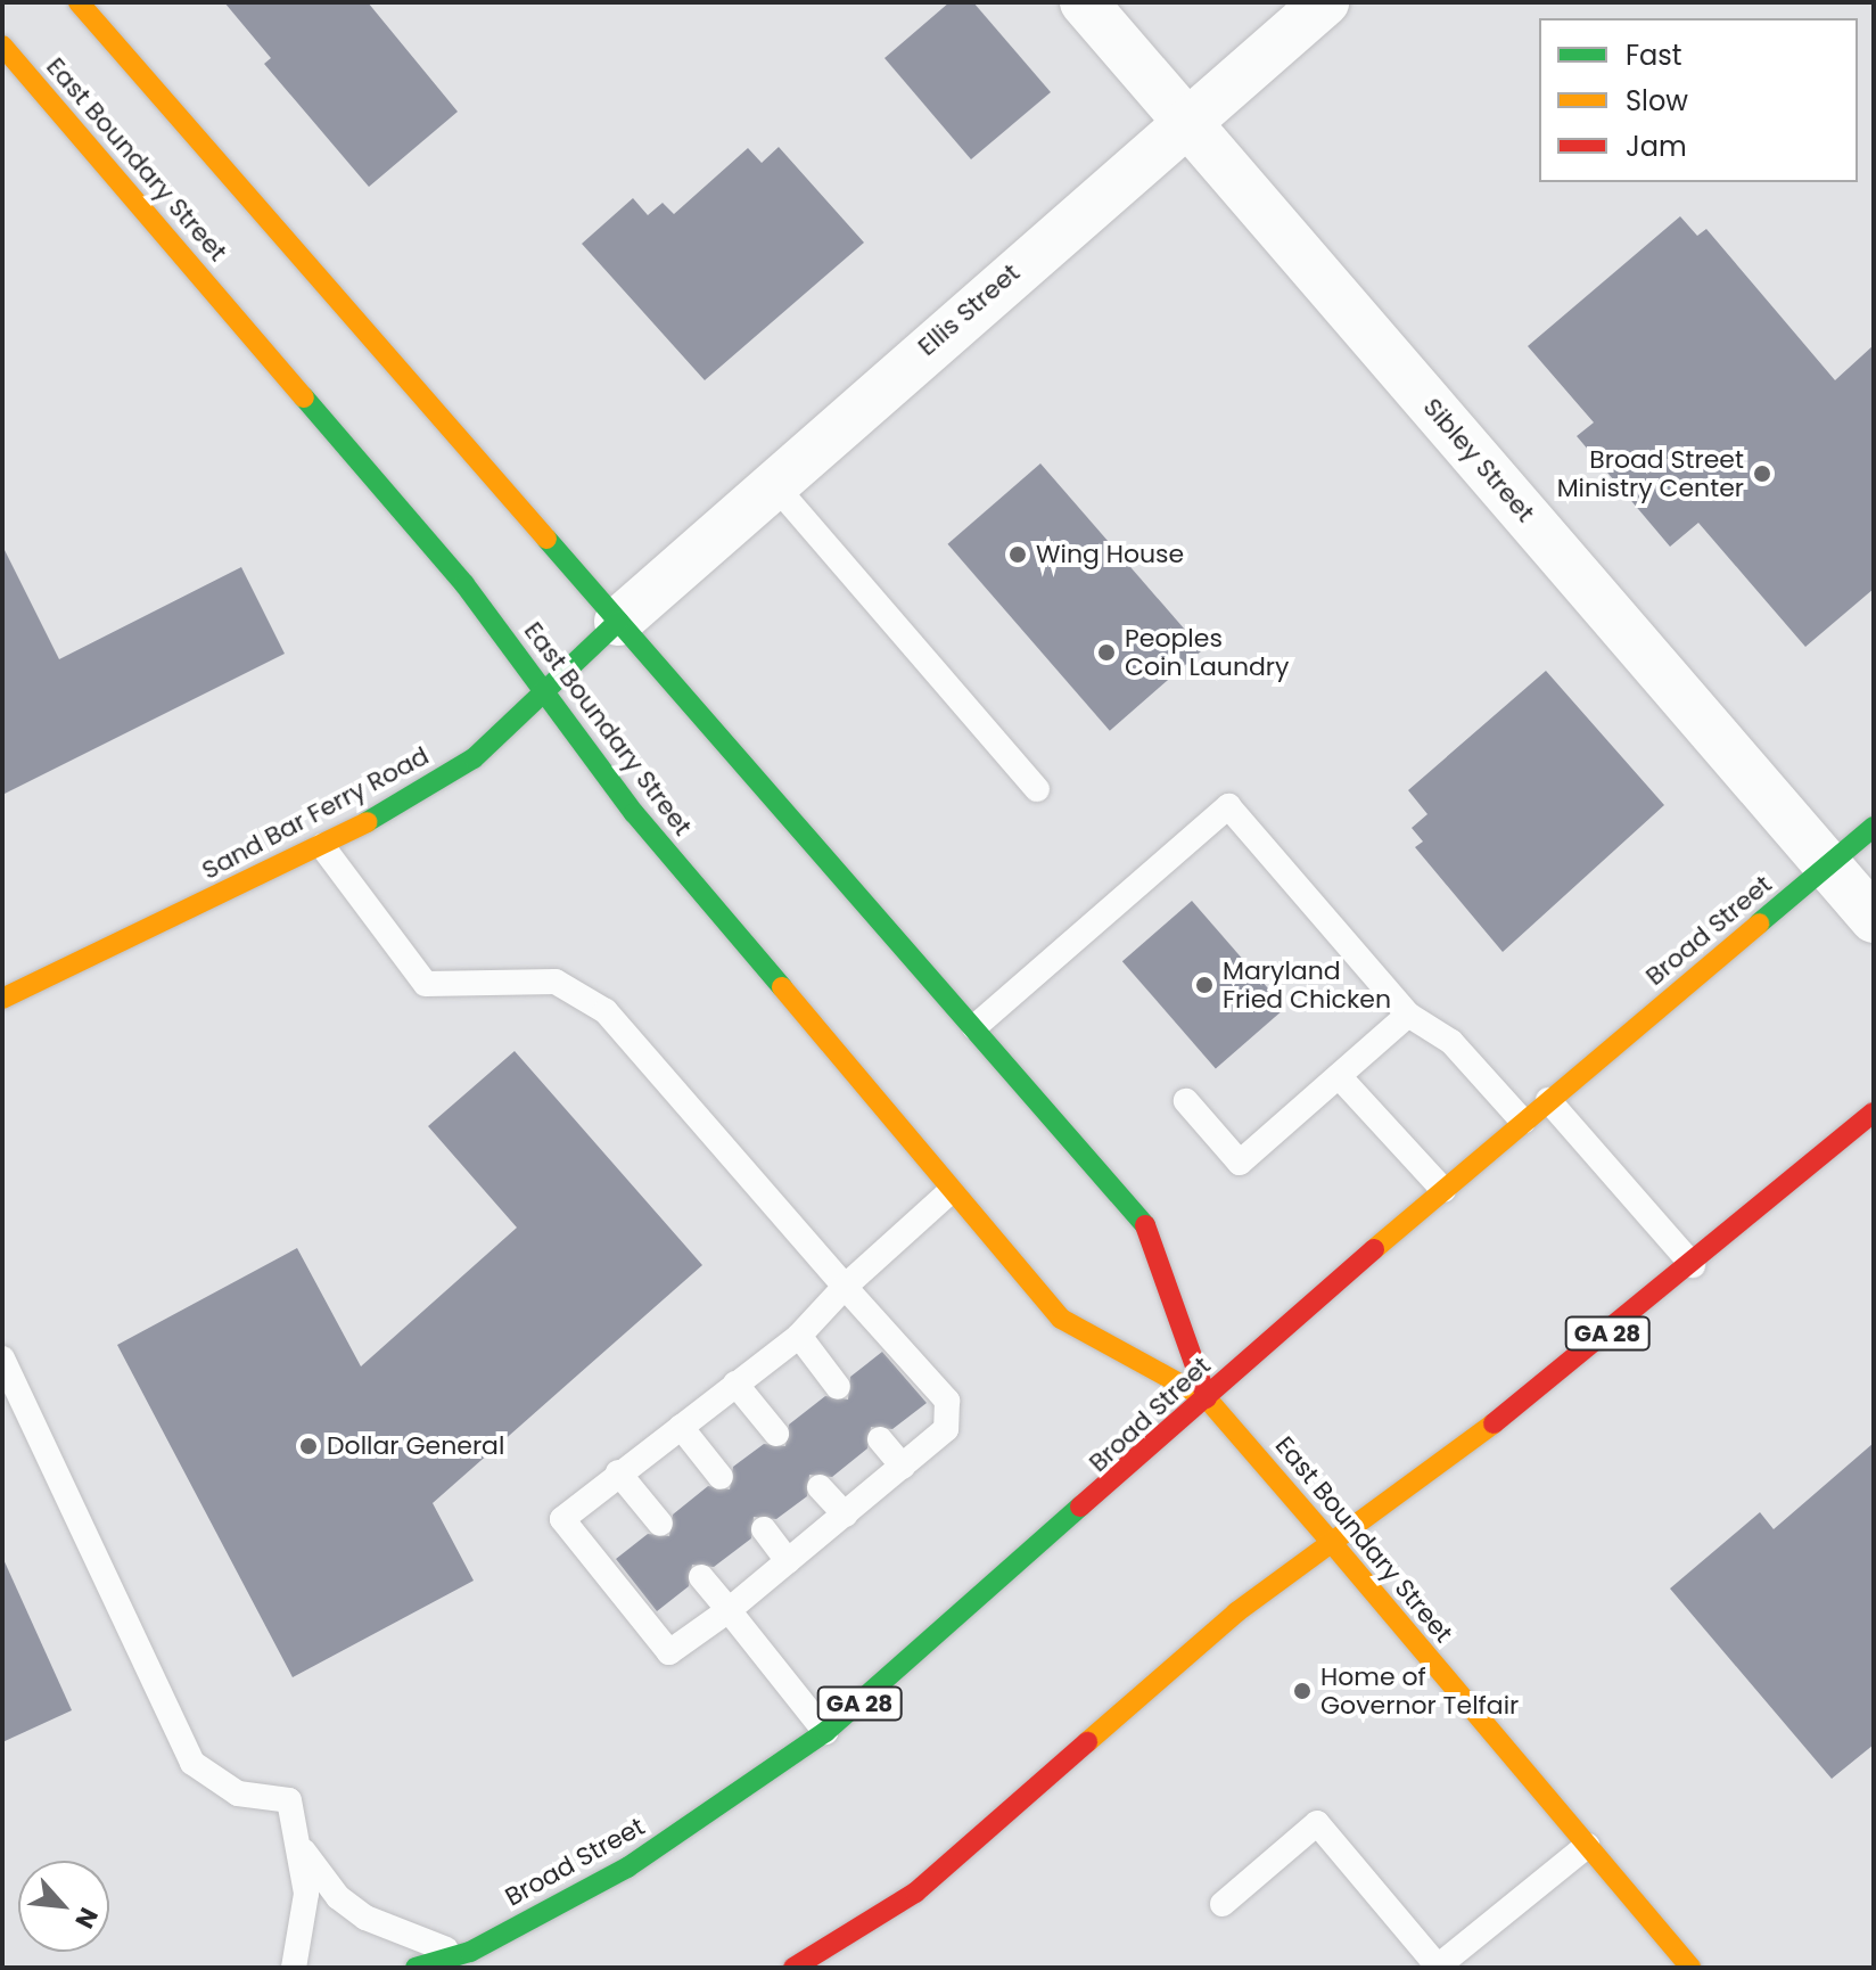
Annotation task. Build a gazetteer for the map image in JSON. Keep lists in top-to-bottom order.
{
  "streets": {
    "main road": [
      "East Boundary Street",
      "Sand Bar Ferry Road",
      "Broad Street",
      "GA 28"
    ],
    "street": ["Ellis Street", "Sibley Street"]
  },
  "crossings": [
    ["East Boundary Street", "Ellis Street"],
    ["East Boundary Street", "Sand Bar Ferry Road"],
    ["East Boundary Street", "Broad Street"],
    ["East Boundary Street", "GA 28"],
    ["Ellis Street", "Sibley Street"],
    ["Ellis Street", "Sand Bar Ferry Road"],
    ["Sibley Street", "Broad Street"]
  ],
  "places": [
    "Broad Street Ministry Center",
    "Wing House",
    "Peoples Coin Laundry",
    "Maryland Fried Chicken",
    "Dollar General",
    "Home of Governor Telfair"
  ],
  "legend": ["Fast", "Slow", "Jam"],
  "north": "bottom right"
}
